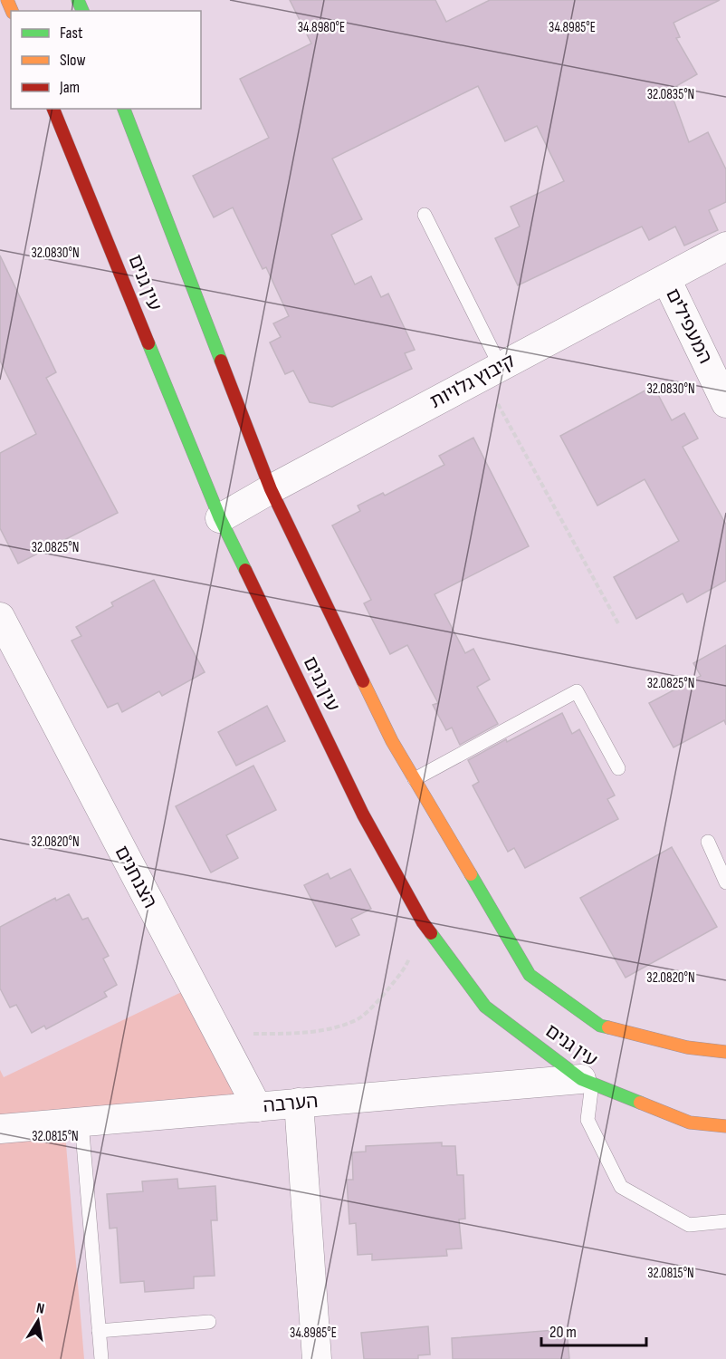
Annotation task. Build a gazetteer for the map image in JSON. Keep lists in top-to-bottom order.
{
  "streets": {
    "main road": ["עין גנים"],
    "street": [
      "המעפילים",
      "קיבוץ גלויות",
      "הצנחנים",
      "הערבה"
    ]
  },
  "crossings": [
    ["עין גנים", "קיבוץ גלויות"],
    ["עין גנים", "הערבה"],
    ["המעפילים", "קיבוץ גלויות"],
    ["הצנחנים", "הערבה"]
  ],
  "legend": ["Fast", "Slow", "Jam"],
  "scale_bar": "20 m",
  "north": "top",
  "coordinates": [
    "34.8980°E",
    "34.8985°E",
    "32.0835°N",
    "32.0830°N",
    "32.0825°N",
    "32.0820°N",
    "32.0815°N"
  ]
}
